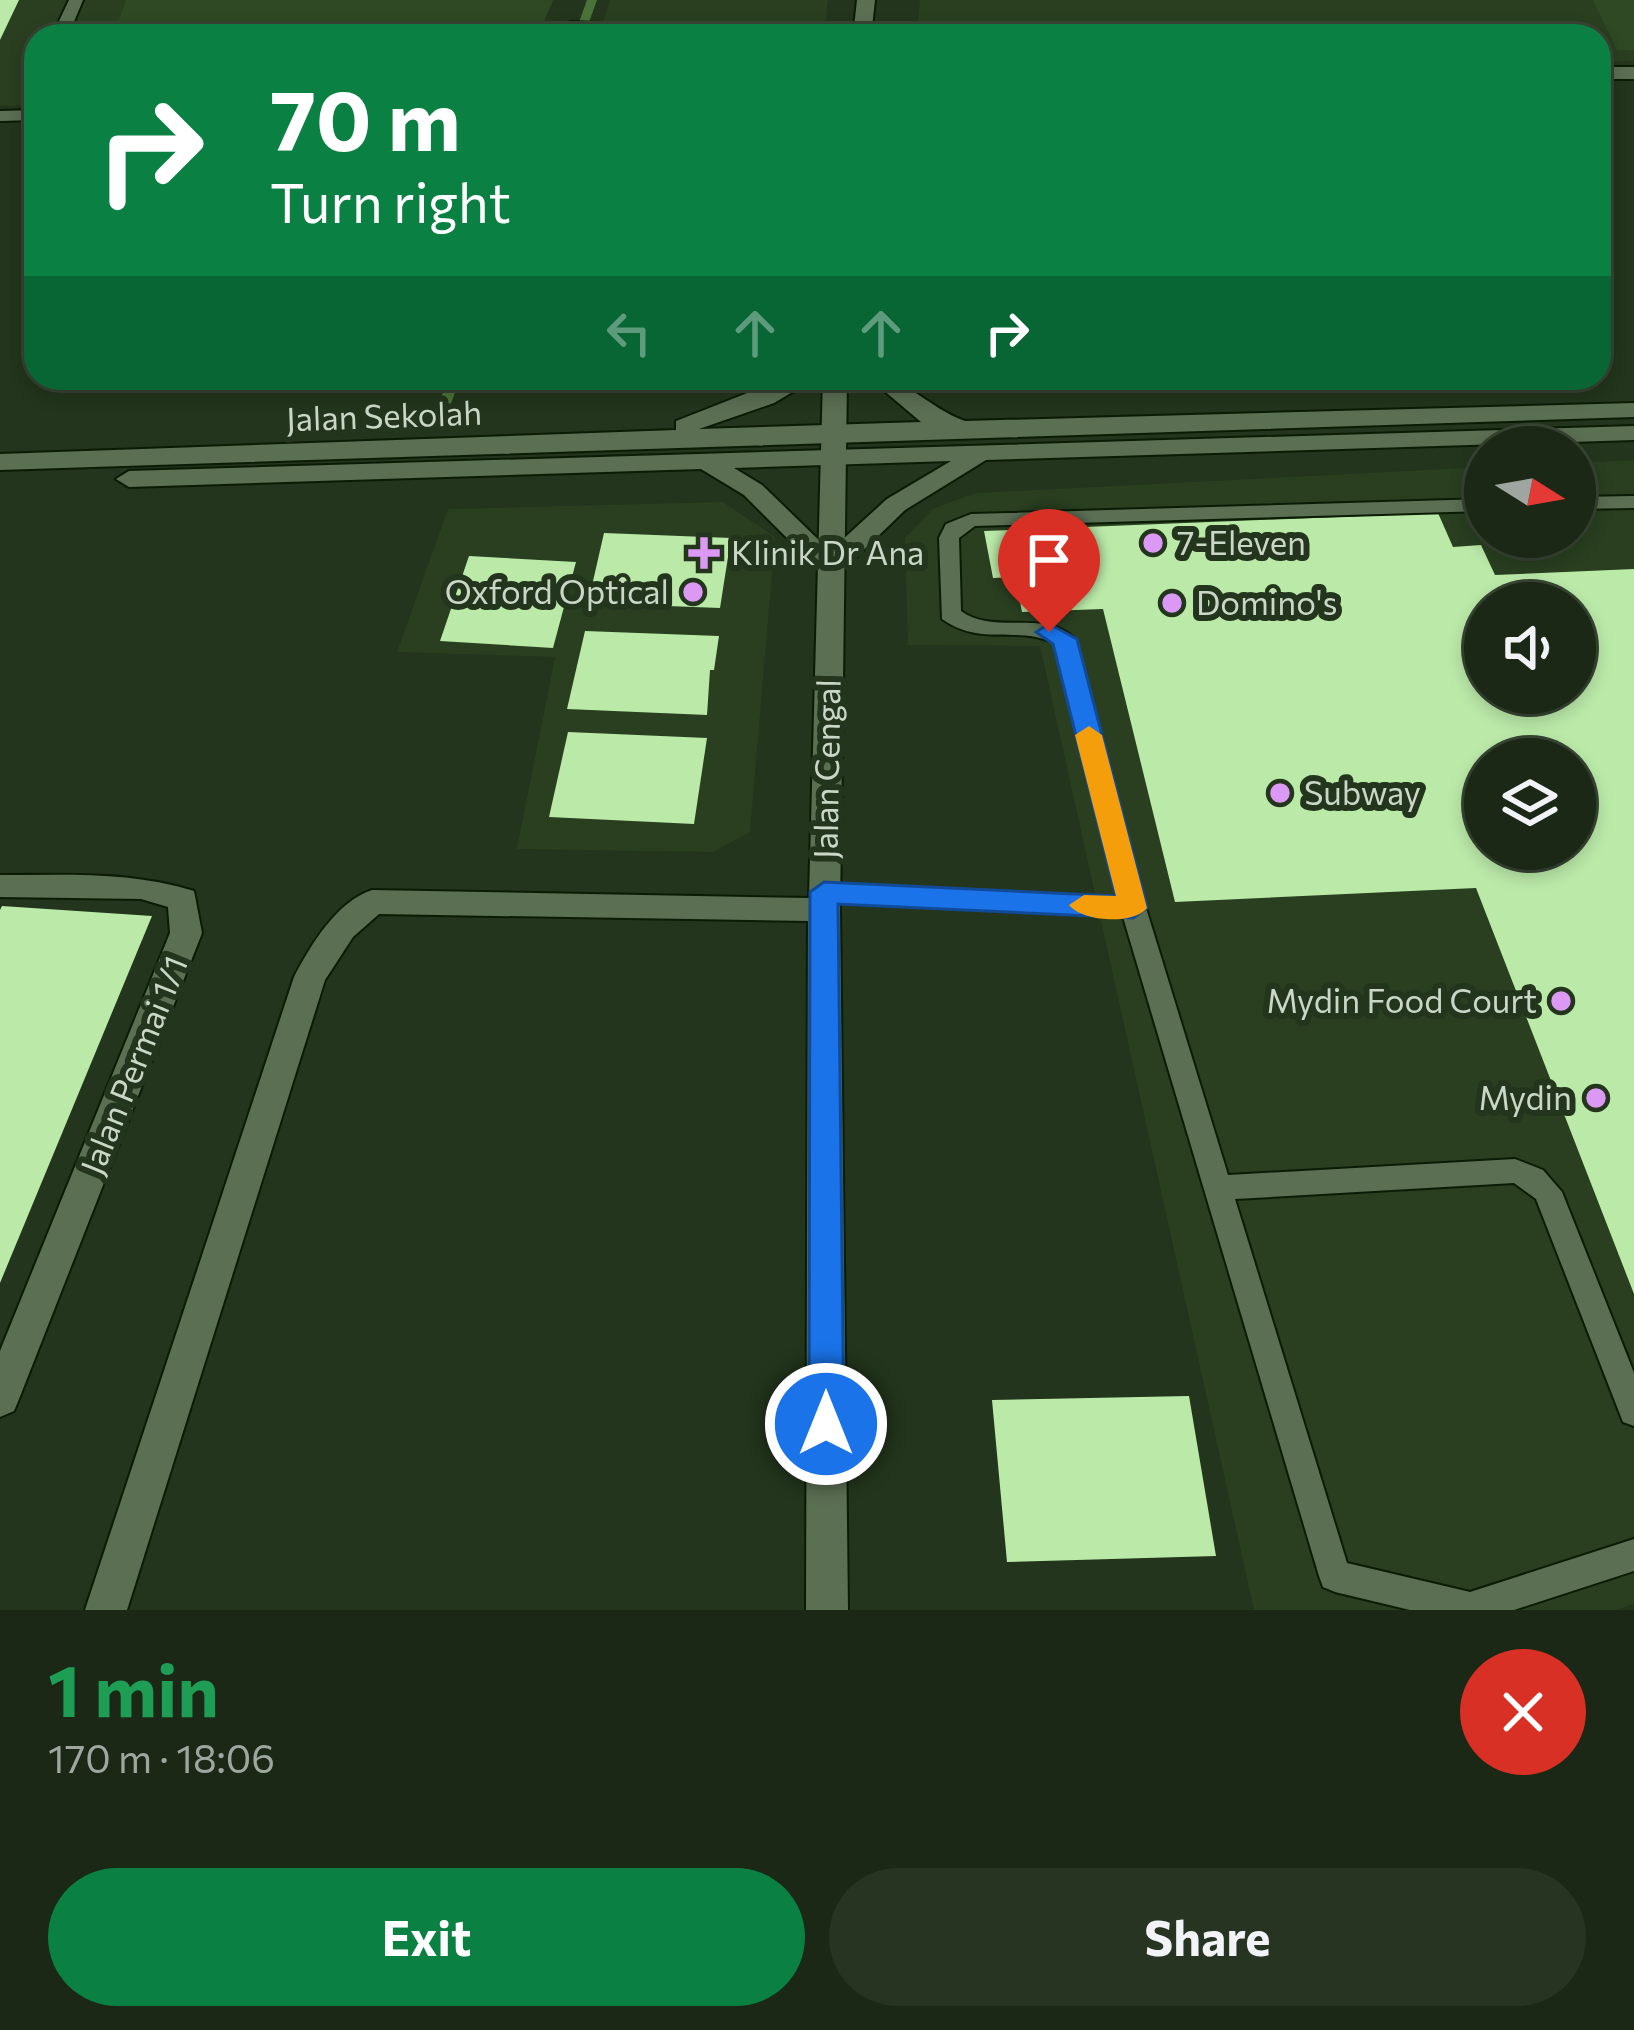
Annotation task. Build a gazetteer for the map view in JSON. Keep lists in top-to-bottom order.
{
  "streets": {
    "street": ["Jalan Sekolah", "Jalan Cengal", "Jalan Permai 1/1"]
  },
  "crossings": [
    ["Jalan Sekolah", "Jalan Cengal"]
  ],
  "places": {
    "other": [
      "7-Eleven",
      "Oxford Optical",
      "Domino's",
      "Subway",
      "Mydin Food Court",
      "Mydin"
    ],
    "health": ["Klinik Dr Ana"]
  },
  "north": "right",
  "page": {
    "turn": ["70 m", "Turn right"],
    "heading": ["1 min", "170 m · 18:06"],
    "buttons": ["Exit", "Share"]
  }
}
